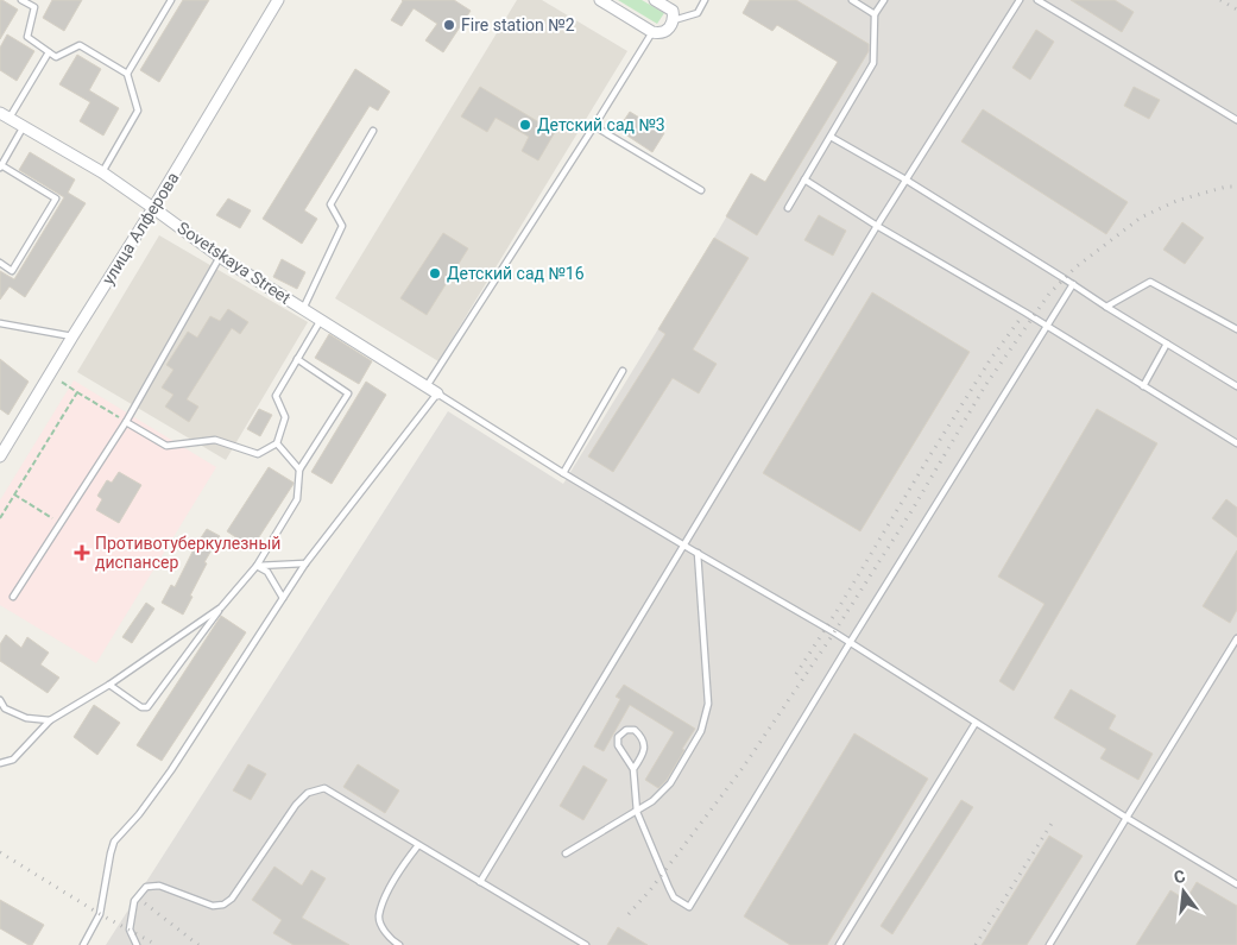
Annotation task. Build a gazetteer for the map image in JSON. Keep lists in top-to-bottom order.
{
  "streets": {
    "street": ["улица Алферова", "Sovetskaya Street"]
  },
  "crossings": [
    ["улица Алферова", "Sovetskaya Street"]
  ],
  "places": {
    "other": ["Fire station №2", "Детский сад №3", "Детский сад №16"],
    "health": ["Противотуберкулезный диспансер"]
  },
  "north": "top"
}
